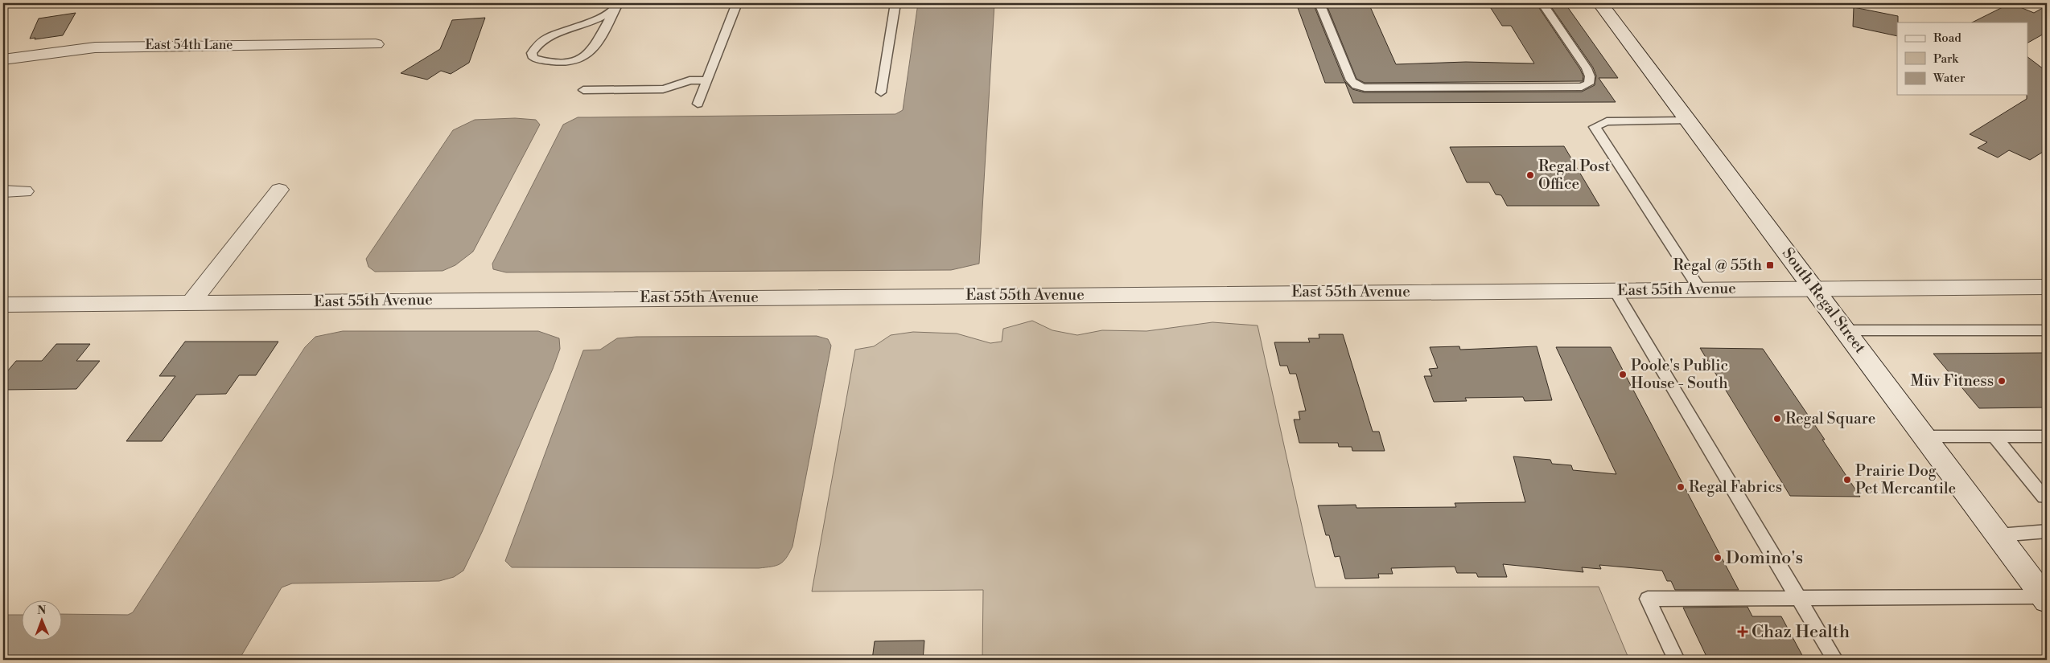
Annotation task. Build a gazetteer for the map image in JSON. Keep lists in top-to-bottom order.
{
  "streets": {
    "street": ["East 54th Lane", "East 55th Avenue", "South Regal Street"]
  },
  "crossings": [
    ["East 55th Avenue", "South Regal Street"]
  ],
  "places": {
    "other": [
      "Regal Post Office",
      "Poole's Public House - South",
      "Müv Fitness",
      "Regal Square",
      "Prairie Dog Pet Mercantile",
      "Regal Fabrics",
      "Domino's"
    ],
    "transit": ["Regal @ 55th"],
    "health": ["Chaz Health"]
  },
  "legend": ["Road", "Park", "Water"],
  "north": "top"
}
